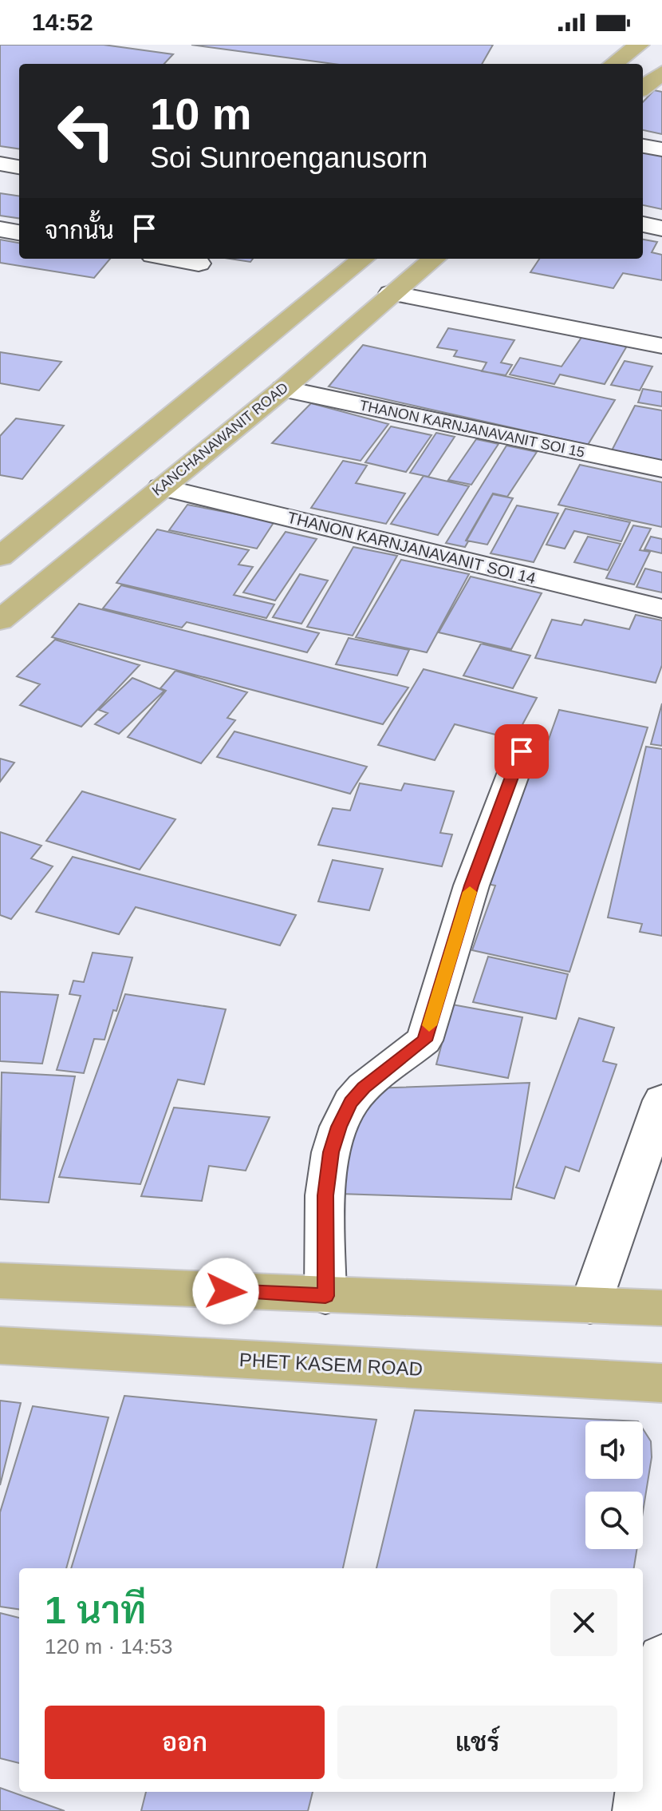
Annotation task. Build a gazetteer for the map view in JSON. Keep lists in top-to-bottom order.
{
  "streets": {
    "main road": ["KANCHANAWANIT ROAD", "PHET KASEM ROAD"],
    "street": ["THANON KARNJANAVANIT SOI 15", "THANON KARNJANAVANIT SOI 14"]
  },
  "crossings": [
    ["THANON KARNJANAVANIT SOI 15", "KANCHANAWANIT ROAD"],
    ["KANCHANAWANIT ROAD", "THANON KARNJANAVANIT SOI 14"]
  ],
  "page": {
    "status": "14:52",
    "turn": ["10 m", "Soi Sunroenganusorn"],
    "then": "จากนั้น",
    "heading": ["1 นาที", "120 m · 14:53"],
    "buttons": ["ออก", "แชร์"]
  }
}
